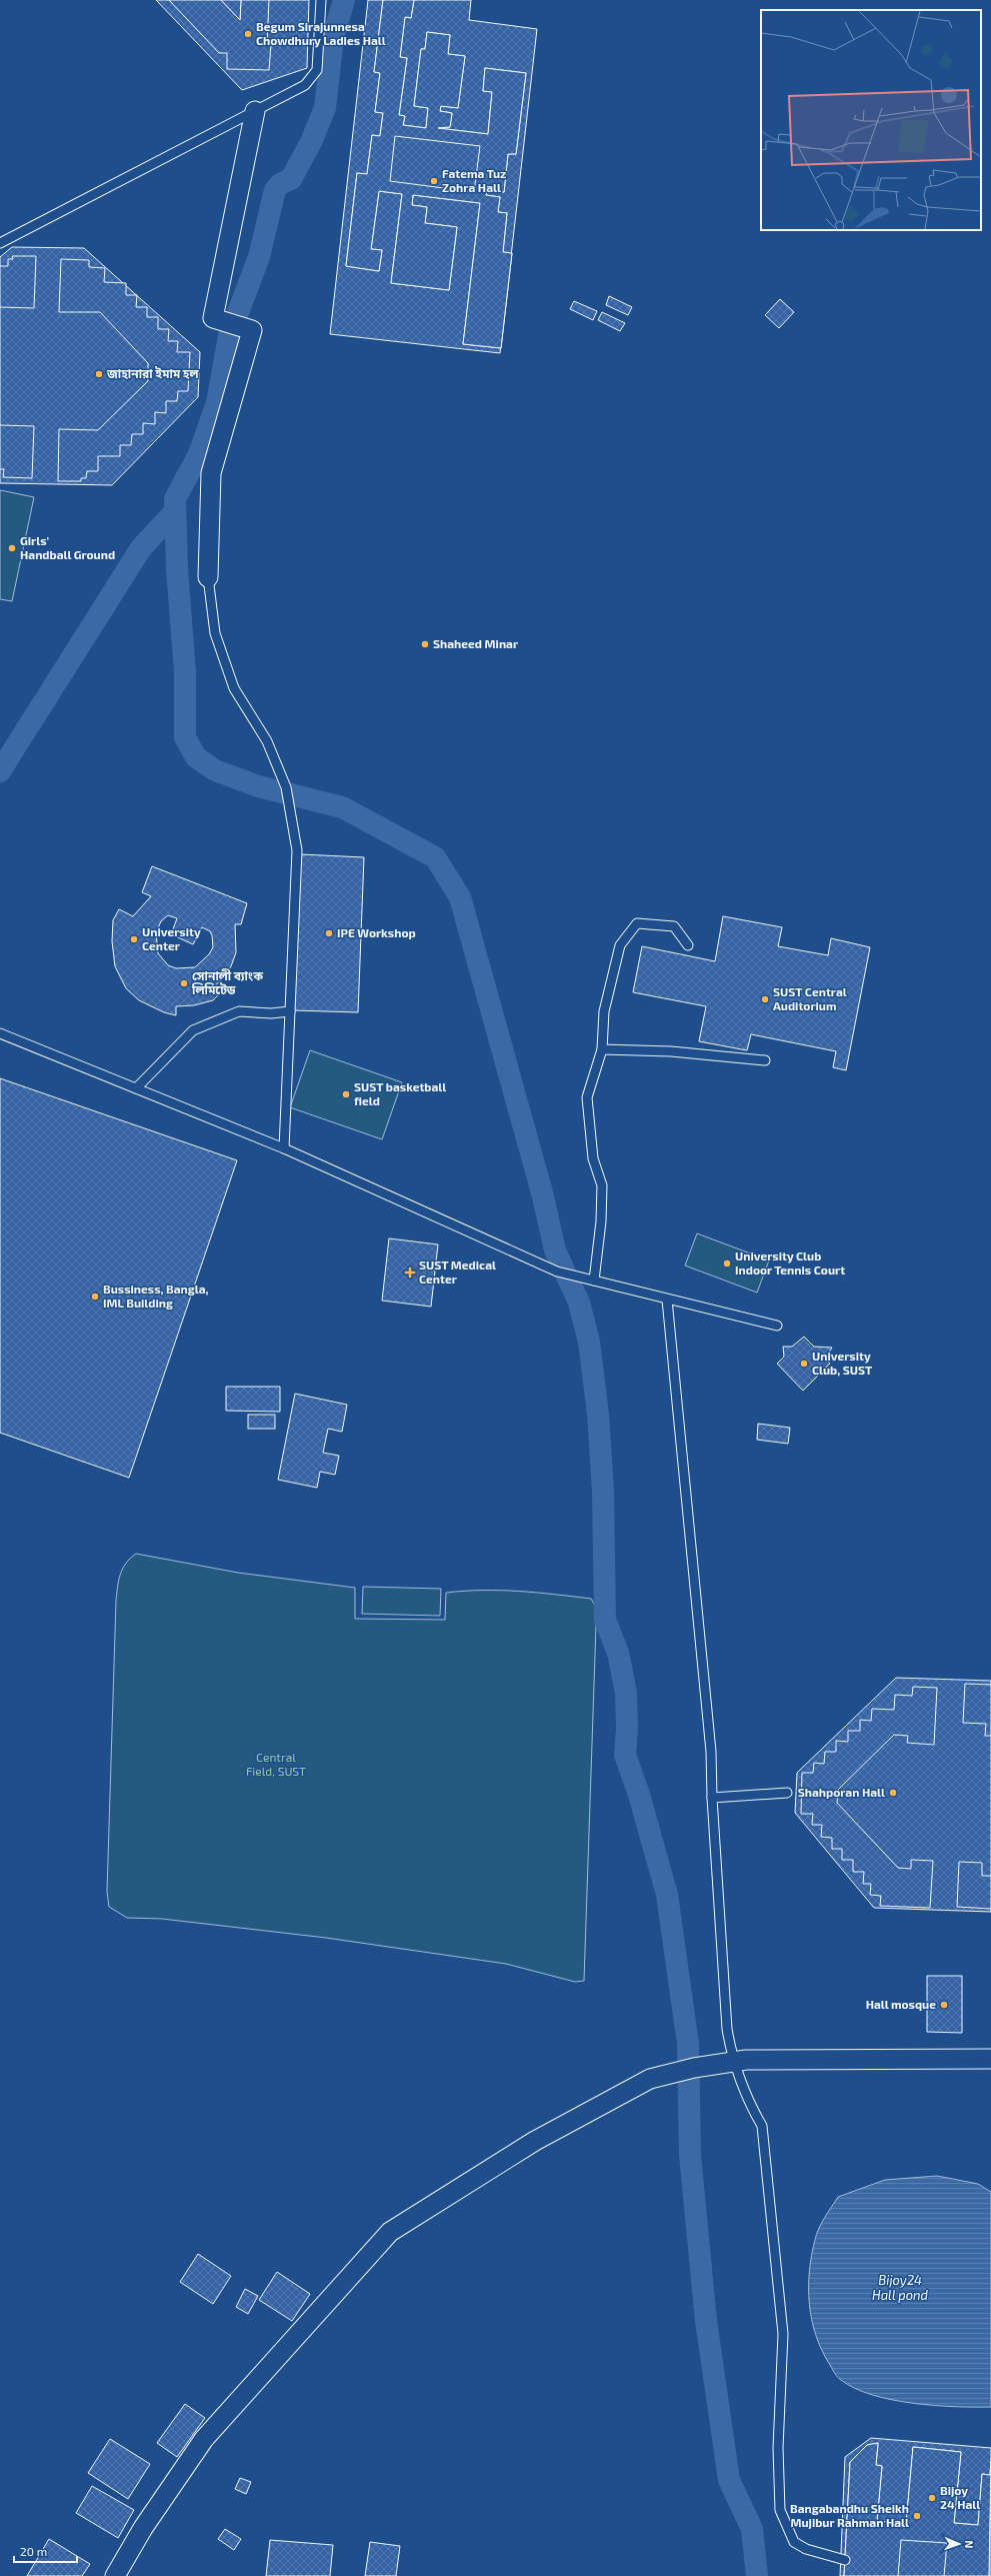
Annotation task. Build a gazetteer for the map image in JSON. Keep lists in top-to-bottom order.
{
  "water": ["Bijoy24 Hall pond"],
  "parks": ["Central Field, SUST"],
  "places": {
    "other": [
      "Begum Sirajunnesa Chowdhury Ladies Hall",
      "Fatema Tuz Zohra Hall",
      "জাহানারা ইমাম হল",
      "Girls' Handball Ground",
      "Shaheed Minar",
      "IPE Workshop",
      "University Center",
      "সোনালী ব্যাংক লিমিটেড",
      "SUST Central Auditorium",
      "SUST basketball field",
      "University Club Indoor Tennis Court",
      "Bussiness, Bangla, IML Building",
      "University Club, SUST",
      "Shahporan Hall",
      "Hall mosque",
      "Bijoy 24 Hall",
      "Bangabandhu Sheikh Mujibur Rahman Hall"
    ],
    "health": ["SUST Medical Center"]
  },
  "scale_bar": "20 m",
  "north": "right"
}
